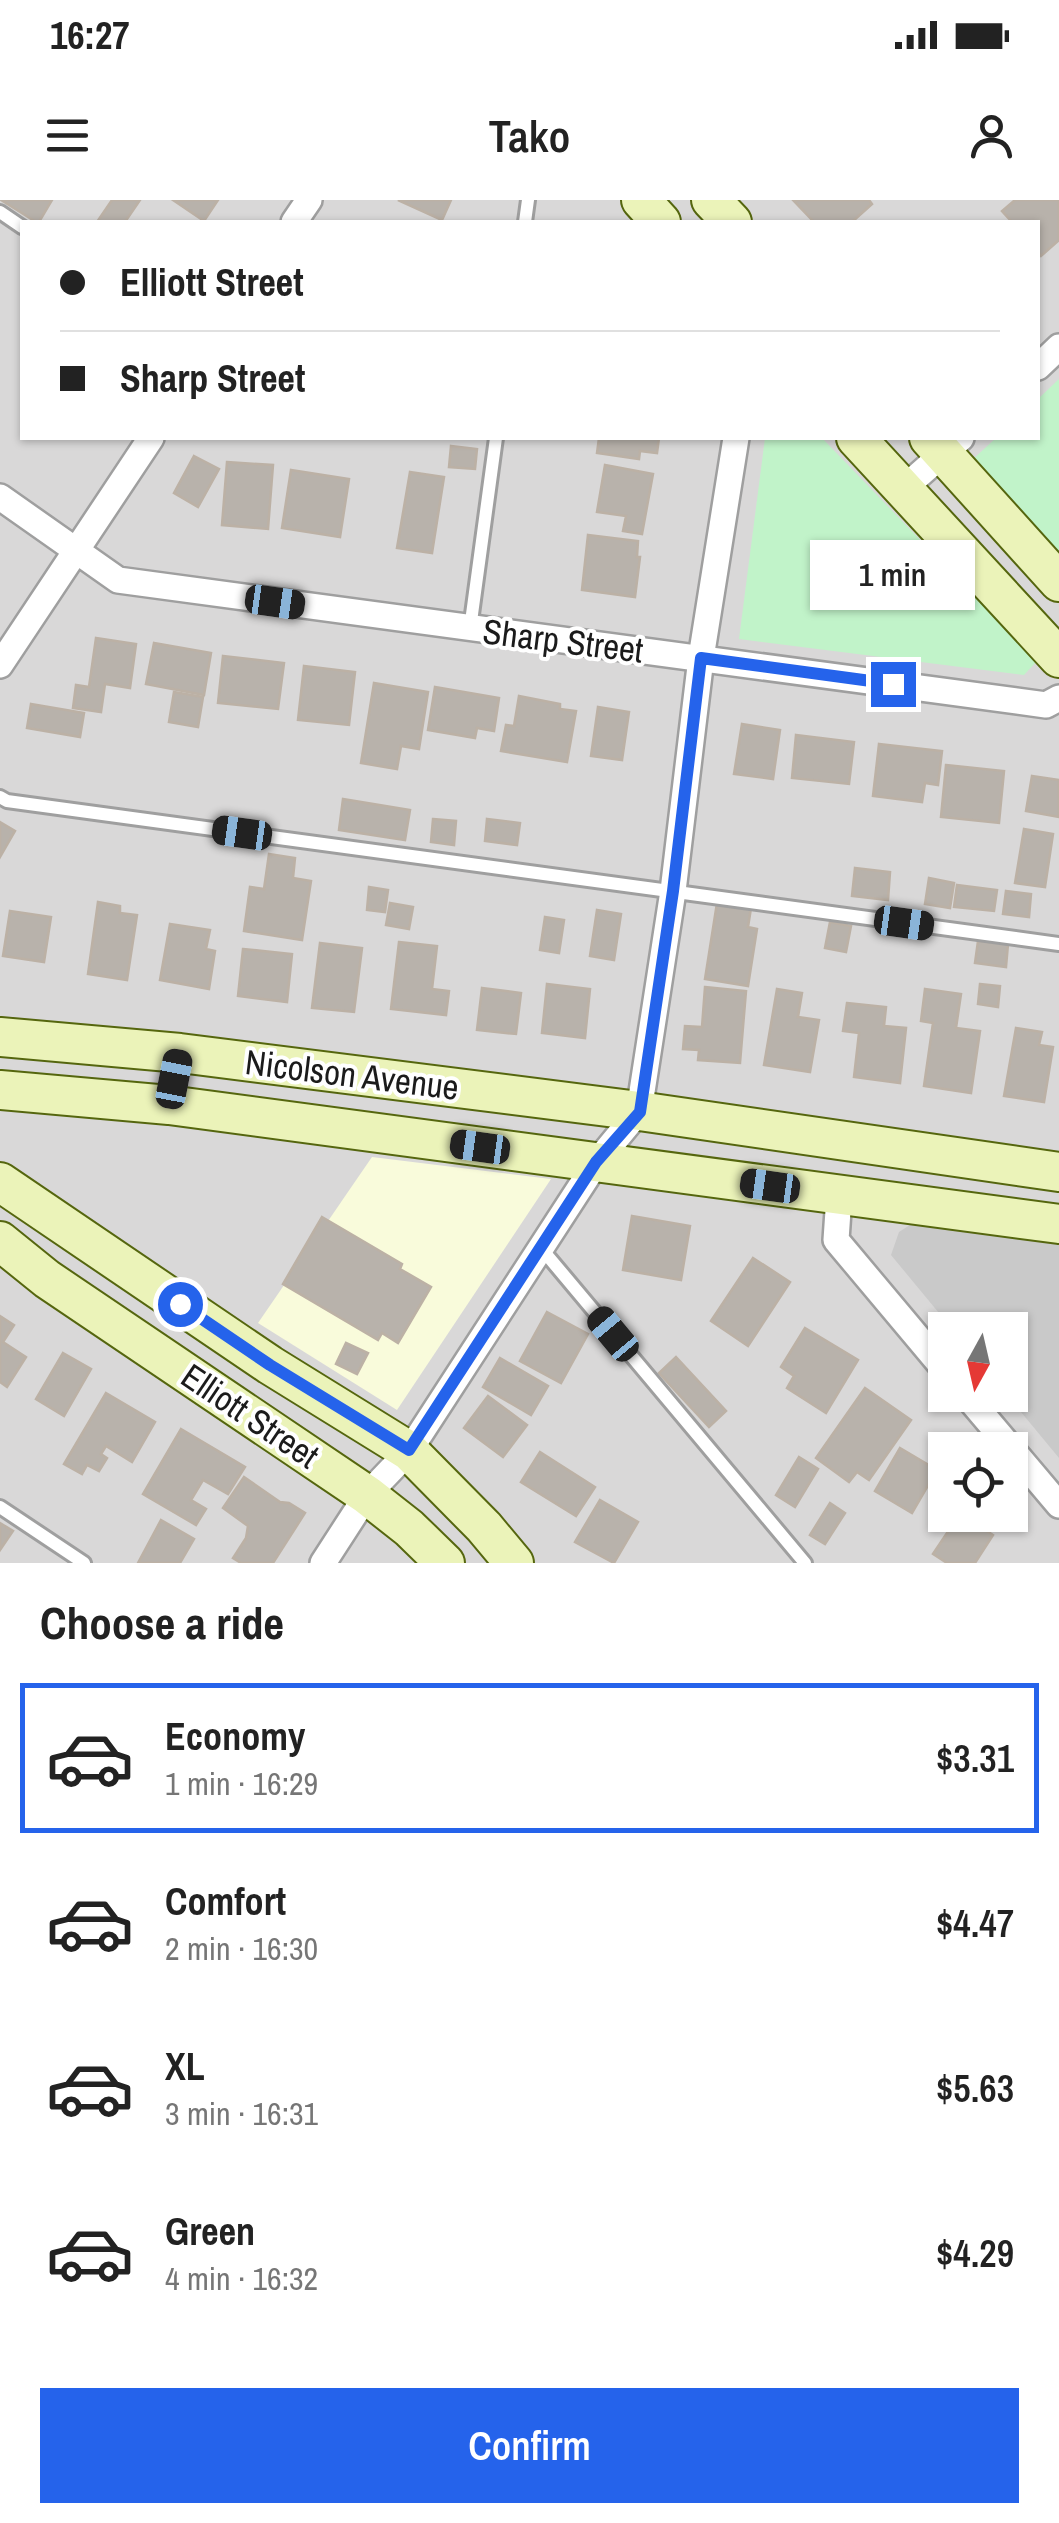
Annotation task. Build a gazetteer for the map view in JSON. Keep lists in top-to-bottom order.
{
  "streets": {
    "main road": ["Nicolson Avenue", "Elliott Street"],
    "street": ["Sharp Street"]
  },
  "north": "bottom",
  "page": {
    "status": "16:27",
    "header": "Tako",
    "banner": ["Elliott Street", "Sharp Street"],
    "bubble": "1 min",
    "heading": "Choose a ride",
    "list": [
      {
        "name": "Economy",
        "note": "1 min · 16:29",
        "value": "$3.31"
      },
      {
        "name": "Comfort",
        "note": "2 min · 16:30",
        "value": "$4.47"
      },
      {
        "name": "XL",
        "note": "3 min · 16:31",
        "value": "$5.63"
      },
      {
        "name": "Green",
        "note": "4 min · 16:32",
        "value": "$4.29"
      }
    ],
    "buttons": "Confirm"
  }
}
